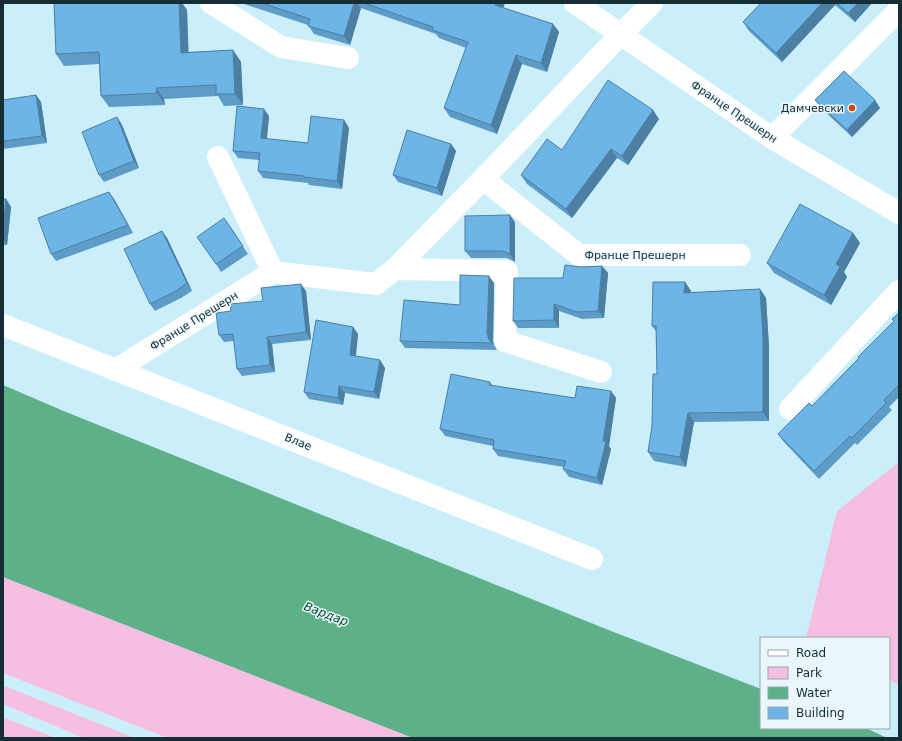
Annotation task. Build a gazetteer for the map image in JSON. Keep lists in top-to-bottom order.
{
  "streets": {
    "street": ["Францe Прешерн", "Франце Прешерн", "Влае"]
  },
  "crossings": [
    ["Франце Прешерн", "Влае"]
  ],
  "water": ["Вардар"],
  "places": ["Дамчевски"],
  "legend": [
    "Road",
    "Park",
    "Water",
    "Building"
  ]
}
